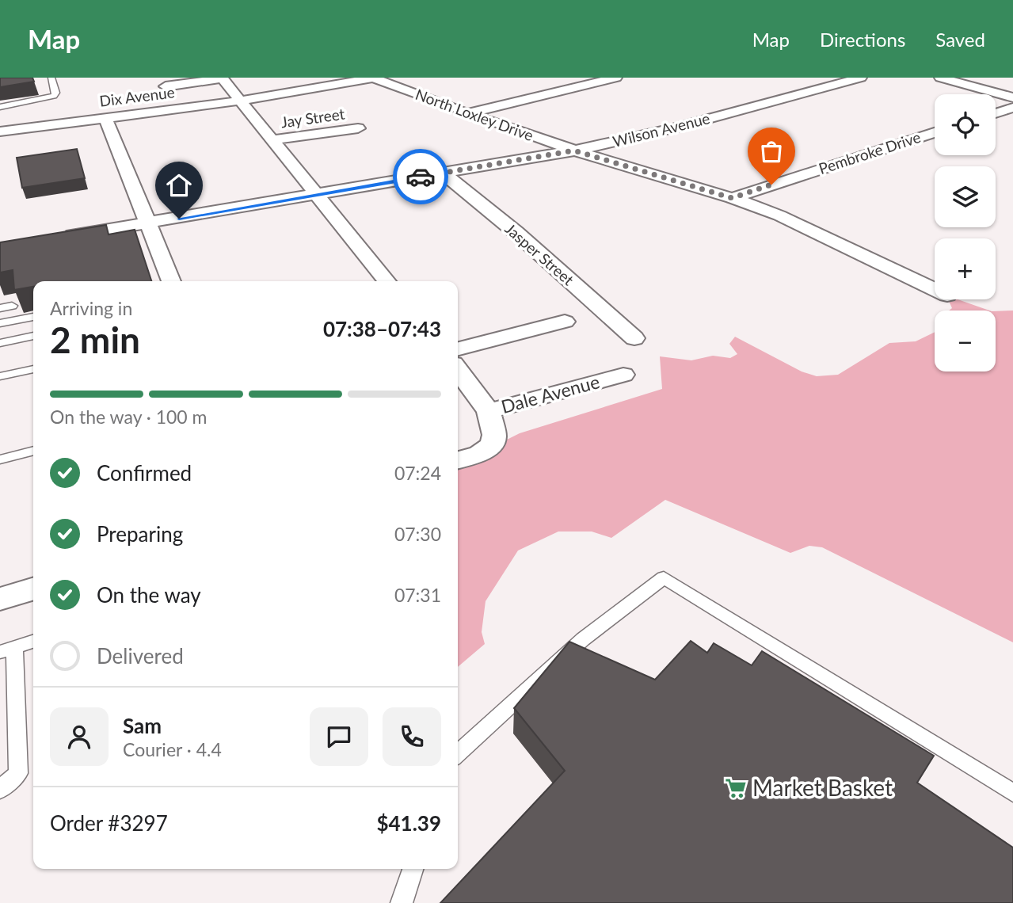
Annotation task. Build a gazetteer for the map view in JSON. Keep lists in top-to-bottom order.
{
  "streets": {
    "street": [
      "Dix Avenue",
      "North Loxley Drive",
      "Jay Street",
      "Wilson Avenue",
      "Pembroke Drive",
      "Jasper Street",
      "Dale Avenue"
    ]
  },
  "crossings": [
    ["Dix Avenue", "North Loxley Drive"],
    ["North Loxley Drive", "Wilson Avenue"],
    ["North Loxley Drive", "Pembroke Drive"],
    ["Wilson Avenue", "Jasper Street"]
  ],
  "places": {
    "supermarket": ["Market Basket"]
  },
  "page": {
    "header": "Map",
    "nav": ["Map", "Directions", "Saved"],
    "map_buttons": ["+", "−"],
    "heading": ["2 min", "Arriving in", "07:38–07:43"],
    "panel": [
      "Sam",
      "Courier · 4.4",
      "Order #3297",
      "$41.39"
    ],
    "bar": "On the way · 100 m",
    "list": [
      ["Confirmed", "07:24"],
      ["Preparing", "07:30"],
      ["On the way", "07:31"],
      "Delivered"
    ]
  }
}
